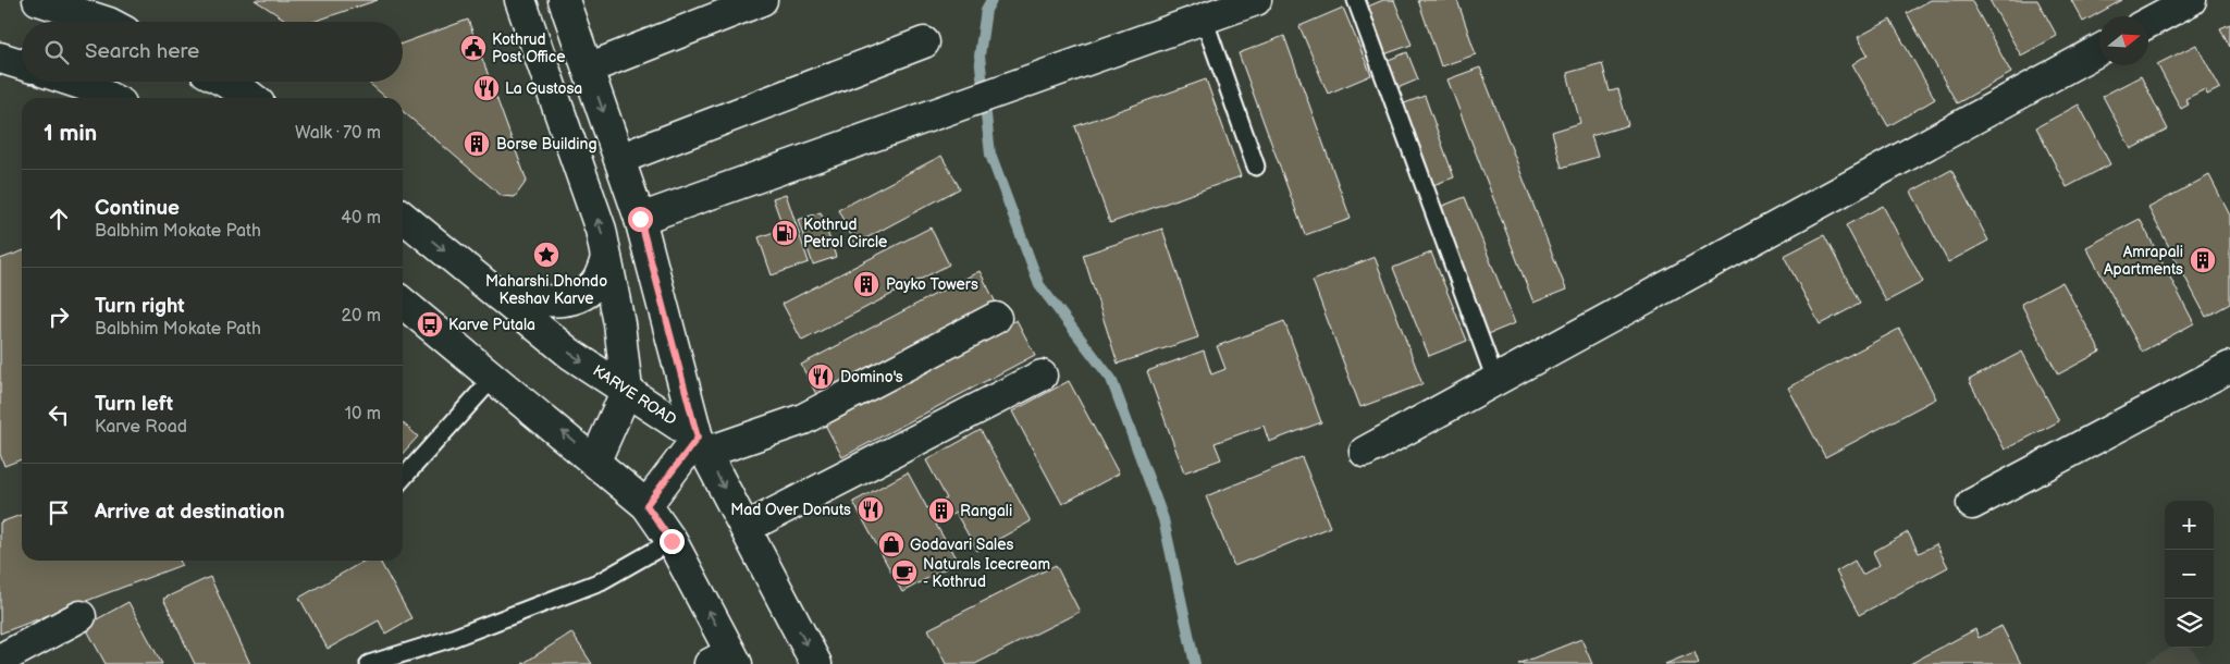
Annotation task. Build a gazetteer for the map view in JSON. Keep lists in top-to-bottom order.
{
  "streets": {
    "street": ["KARVE ROAD"]
  },
  "places": {
    "public building": ["Kothrud Post Office"],
    "restaurant": ["La Gustosa", "Domino's", "Mad Over Donuts"],
    "building": [
      "Borse Building",
      "Amrapali Apartments",
      "Payko Towers",
      "Rangali"
    ],
    "fuel station": ["Kothrud Petrol Circle"],
    "place": ["Maharshi Dhondo Keshav Karve"],
    "bus stop": ["Karve Putala"],
    "shop": ["Godavari Sales"],
    "cafe": ["Naturals Icecream - Kothrud"]
  },
  "north": "right",
  "page": {
    "search": "Search here",
    "heading": ["1 min", "Walk · 70 m"],
    "list": [
      ["Continue", "Balbhim Mokate Path", "40 m"],
      ["Turn right", "Balbhim Mokate Path", "20 m"],
      ["Turn left", "Karve Road", "10 m"],
      "Arrive at destination"
    ],
    "map_buttons": ["+", "−"]
  }
}
